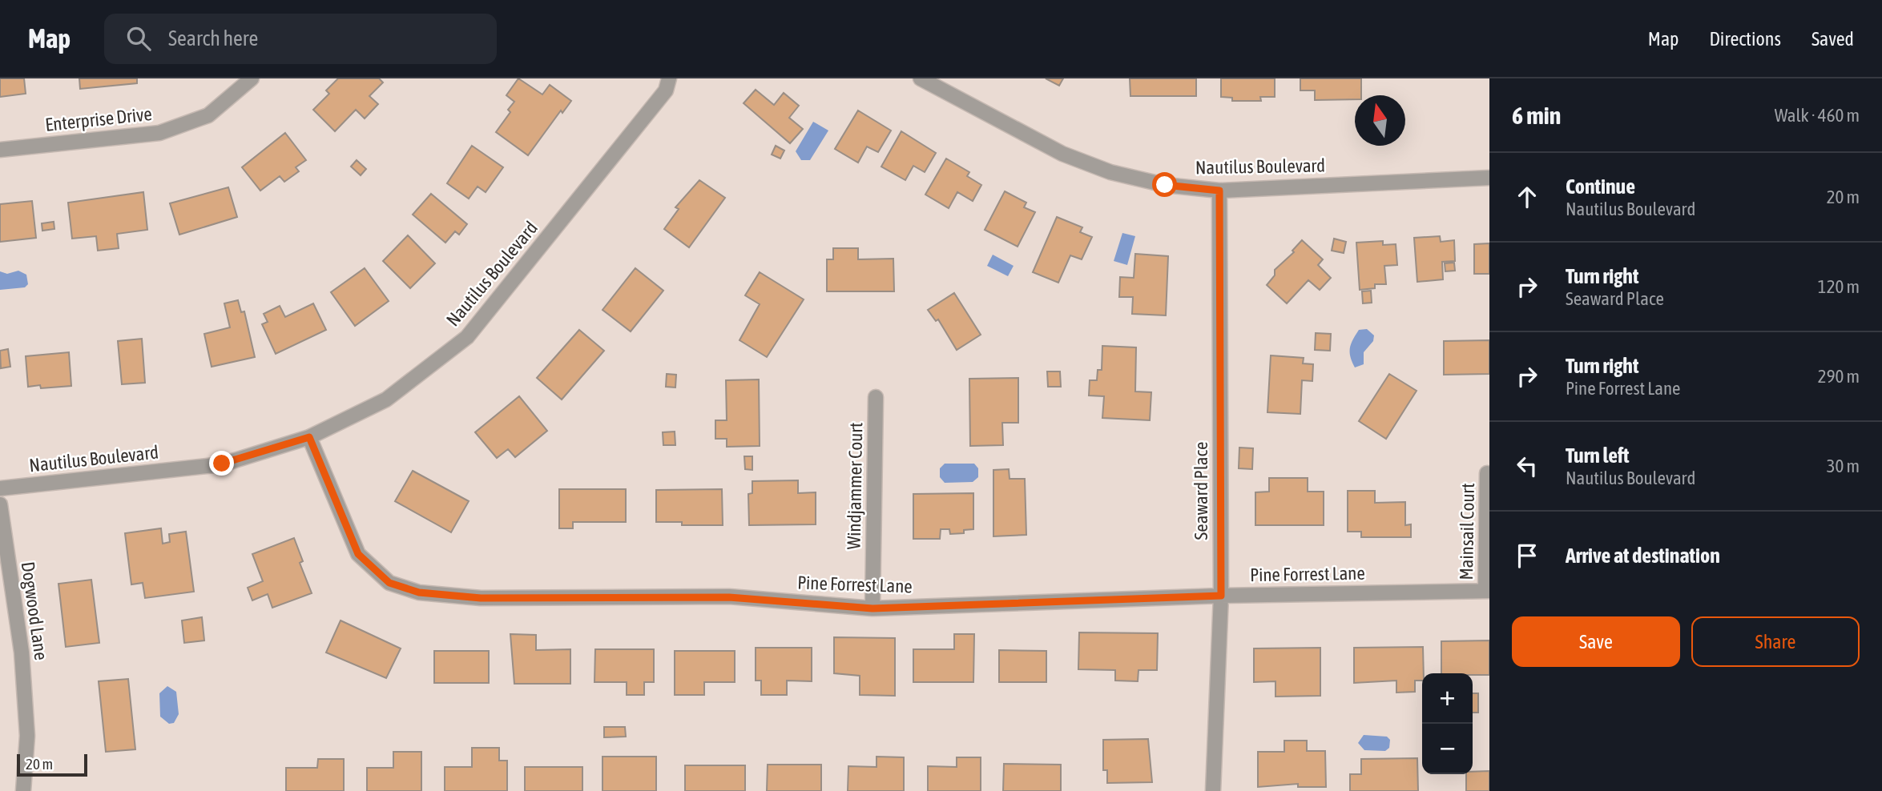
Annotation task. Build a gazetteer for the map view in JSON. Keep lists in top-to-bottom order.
{
  "streets": {
    "street": [
      "Enterprise Drive",
      "Nautilus Boulevard",
      "Windjammer Court",
      "Seaward Place",
      "Mainsail Court",
      "Pine Forrest Lane",
      "Dogwood Lane"
    ]
  },
  "crossings": [
    ["Nautilus Boulevard", "Seaward Place"],
    ["Nautilus Boulevard", "Pine Forrest Lane"],
    ["Windjammer Court", "Pine Forrest Lane"],
    ["Seaward Place", "Pine Forrest Lane"],
    ["Mainsail Court", "Pine Forrest Lane"]
  ],
  "scale_bar": "20 m",
  "north": "top",
  "page": {
    "header": "Map",
    "search": "Search here",
    "nav": ["Map", "Directions", "Saved"],
    "heading": ["6 min", "Walk · 460 m"],
    "list": [
      ["Continue", "Nautilus Boulevard", "20 m"],
      ["Turn right", "Seaward Place", "120 m"],
      ["Turn right", "Pine Forrest Lane", "290 m"],
      ["Turn left", "Nautilus Boulevard", "30 m"],
      "Arrive at destination"
    ],
    "buttons": ["Save", "Share"],
    "map_buttons": ["+", "−"],
    "scale": "20 m"
  }
}
